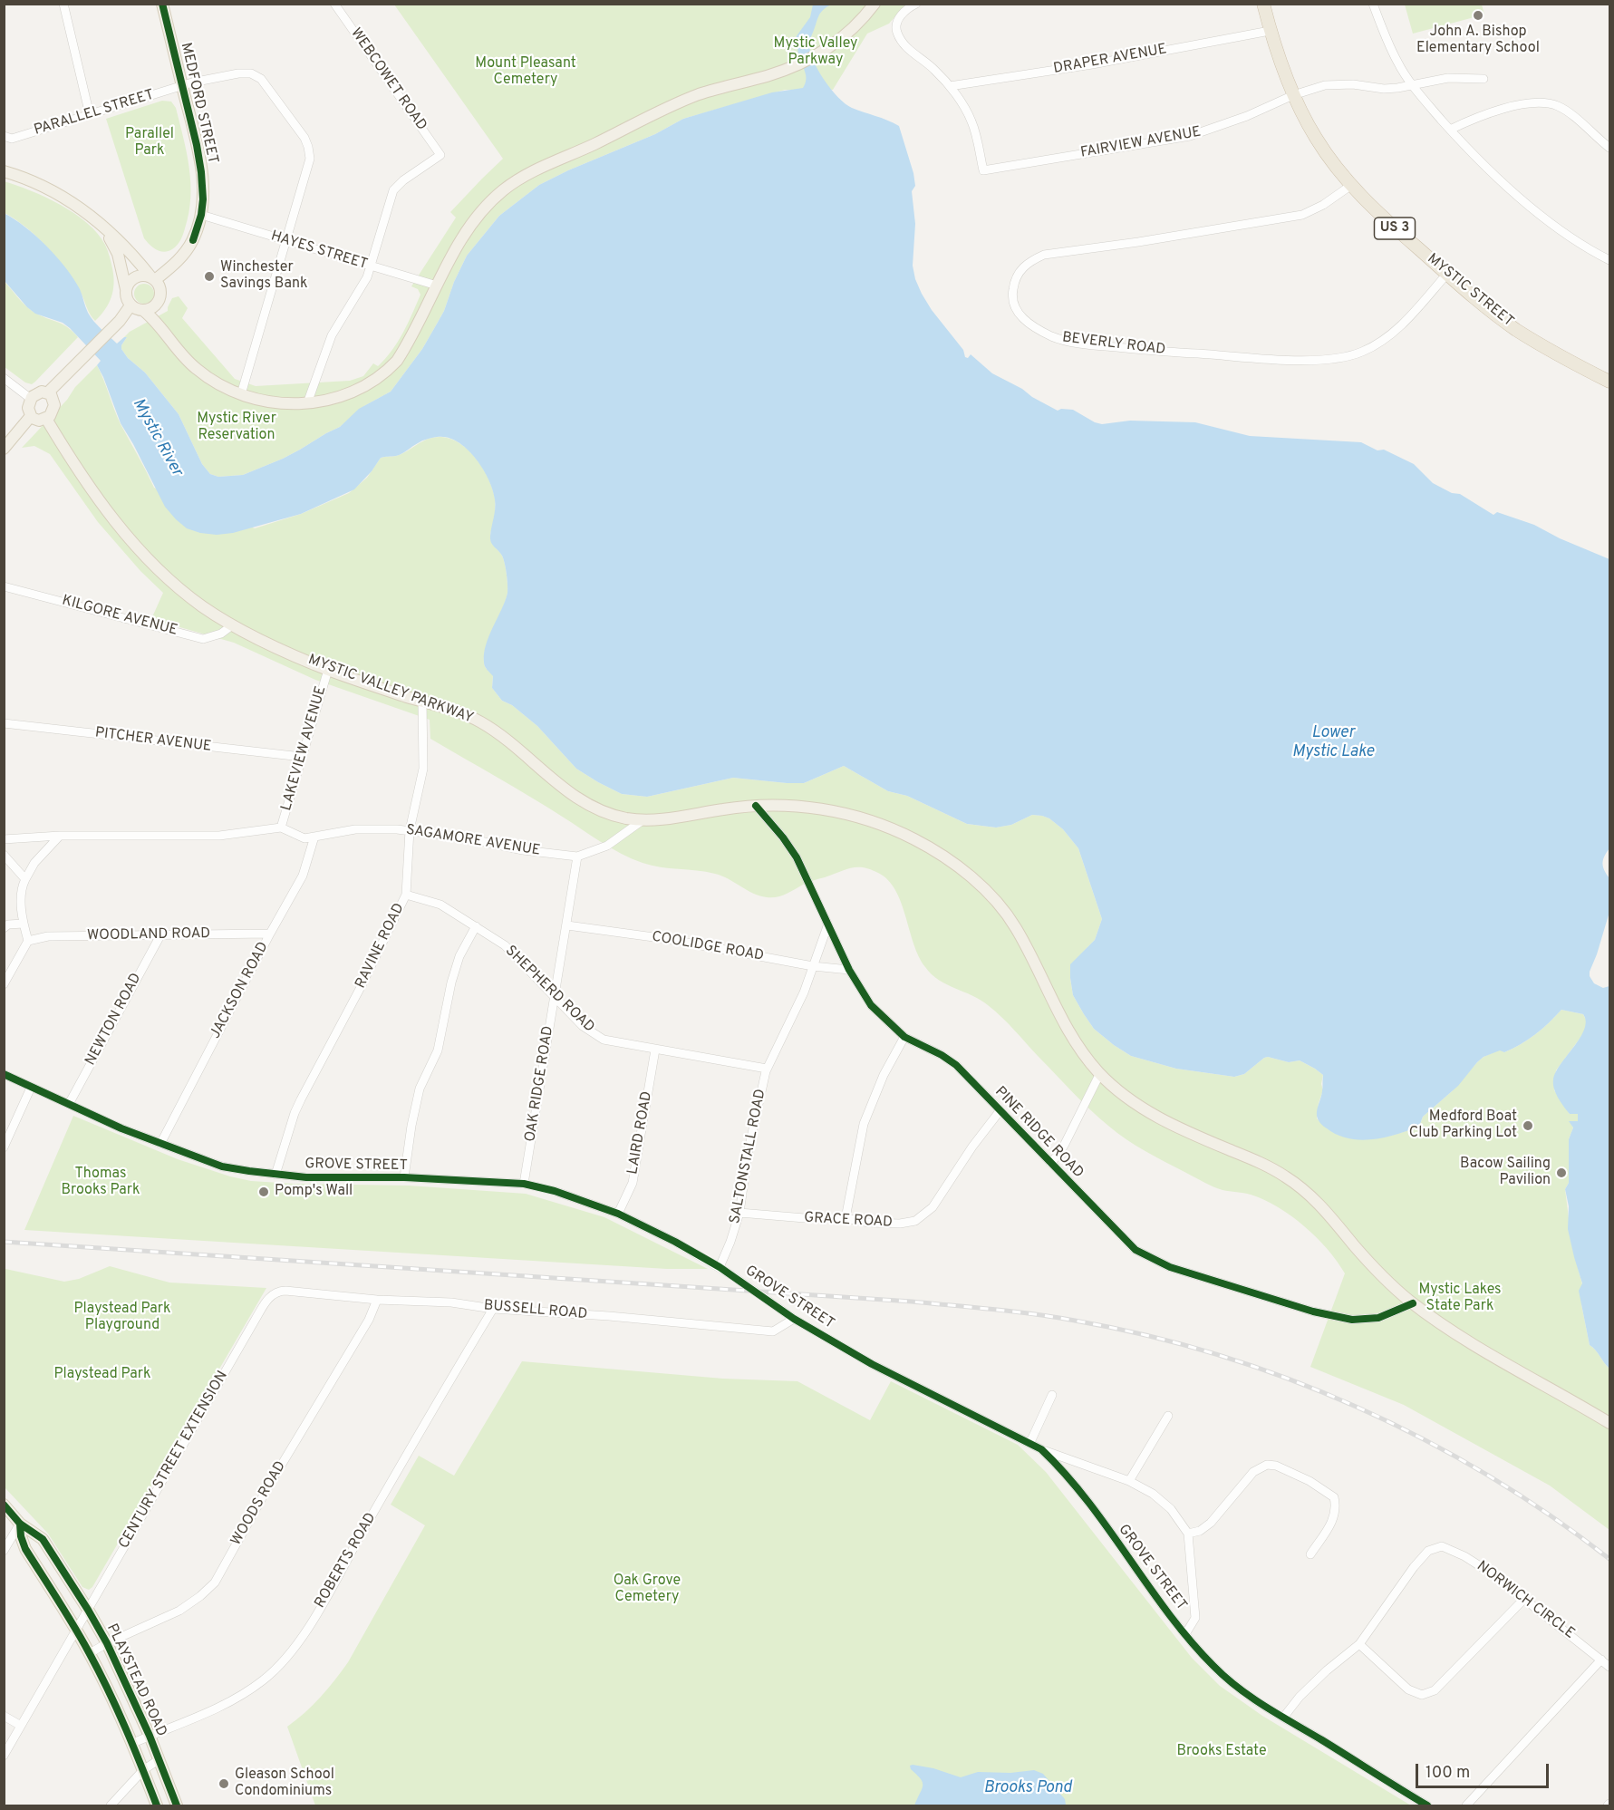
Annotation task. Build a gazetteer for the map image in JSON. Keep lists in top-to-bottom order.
{
  "streets": {
    "highway": ["US 3", "MYSTIC STREET"],
    "main road": ["MEDFORD STREET", "MYSTIC VALLEY PARKWAY", "PLAYSTEAD ROAD"],
    "street": [
      "DRAPER AVENUE",
      "WEBCOWET ROAD",
      "PARALLEL STREET",
      "FAIRVIEW AVENUE",
      "HAYES STREET",
      "BEVERLY ROAD",
      "KILGORE AVENUE",
      "PITCHER AVENUE",
      "LAKEVIEW AVENUE",
      "SAGAMORE AVENUE",
      "WOODLAND ROAD",
      "RAVINE ROAD",
      "COOLIDGE ROAD",
      "SHEPHERD ROAD",
      "JACKSON ROAD",
      "NEWTON ROAD",
      "OAK RIDGE ROAD",
      "LAIRD ROAD",
      "PINE RIDGE ROAD",
      "SALTONSTALL ROAD",
      "GROVE STREET",
      "GRACE ROAD",
      "BUSSELL ROAD",
      "CENTURY STREET EXTENSION",
      "WOODS ROAD",
      "ROBERTS ROAD",
      "NORWICH CIRCLE"
    ]
  },
  "crossings": [
    ["DRAPER AVENUE", "FAIRVIEW AVENUE"],
    ["DRAPER AVENUE", "MYSTIC STREET"],
    ["WEBCOWET ROAD", "HAYES STREET"],
    ["MEDFORD STREET", "PARALLEL STREET"],
    ["MEDFORD STREET", "HAYES STREET"],
    ["PARALLEL STREET", "HAYES STREET"],
    ["FAIRVIEW AVENUE", "MYSTIC STREET"],
    ["MYSTIC STREET", "BEVERLY ROAD"],
    ["KILGORE AVENUE", "MYSTIC VALLEY PARKWAY"],
    ["MYSTIC VALLEY PARKWAY", "LAKEVIEW AVENUE"],
    ["MYSTIC VALLEY PARKWAY", "SAGAMORE AVENUE"],
    ["MYSTIC VALLEY PARKWAY", "RAVINE ROAD"],
    ["MYSTIC VALLEY PARKWAY", "PINE RIDGE ROAD"],
    ["PITCHER AVENUE", "LAKEVIEW AVENUE"],
    ["LAKEVIEW AVENUE", "SAGAMORE AVENUE"],
    ["SAGAMORE AVENUE", "RAVINE ROAD"],
    ["SAGAMORE AVENUE", "JACKSON ROAD"],
    ["SAGAMORE AVENUE", "OAK RIDGE ROAD"],
    ["WOODLAND ROAD", "JACKSON ROAD"],
    ["WOODLAND ROAD", "NEWTON ROAD"],
    ["RAVINE ROAD", "SHEPHERD ROAD"],
    ["RAVINE ROAD", "GROVE STREET"],
    ["COOLIDGE ROAD", "OAK RIDGE ROAD"],
    ["COOLIDGE ROAD", "PINE RIDGE ROAD"],
    ["COOLIDGE ROAD", "SALTONSTALL ROAD"],
    ["SHEPHERD ROAD", "OAK RIDGE ROAD"],
    ["SHEPHERD ROAD", "LAIRD ROAD"],
    ["SHEPHERD ROAD", "SALTONSTALL ROAD"],
    ["JACKSON ROAD", "GROVE STREET"],
    ["NEWTON ROAD", "GROVE STREET"],
    ["OAK RIDGE ROAD", "GROVE STREET"],
    ["LAIRD ROAD", "GROVE STREET"],
    ["PINE RIDGE ROAD", "SALTONSTALL ROAD"],
    ["PINE RIDGE ROAD", "GRACE ROAD"],
    ["SALTONSTALL ROAD", "GROVE STREET"],
    ["SALTONSTALL ROAD", "GRACE ROAD"],
    ["GROVE STREET", "BUSSELL ROAD"],
    ["GROVE STREET", "NORWICH CIRCLE"],
    ["BUSSELL ROAD", "CENTURY STREET EXTENSION"],
    ["BUSSELL ROAD", "WOODS ROAD"],
    ["BUSSELL ROAD", "ROBERTS ROAD"],
    ["CENTURY STREET EXTENSION", "PLAYSTEAD ROAD"],
    ["WOODS ROAD", "PLAYSTEAD ROAD"],
    ["ROBERTS ROAD", "PLAYSTEAD ROAD"]
  ],
  "water": ["Mystic River", "Lower Mystic Lake", "Brooks Pond"],
  "parks": [
    "Mystic Valley Parkway",
    "Mount Pleasant Cemetery",
    "Parallel Park",
    "Mystic River Reservation",
    "Thomas Brooks Park",
    "Mystic Lakes State Park",
    "Playstead Park Playground",
    "Playstead Park",
    "Oak Grove Cemetery",
    "Brooks Estate"
  ],
  "places": [
    "John A. Bishop Elementary School",
    "Winchester Savings Bank",
    "Medford Boat Club Parking Lot",
    "Bacow Sailing Pavilion",
    "Pomp's Wall",
    "Gleason School Condominiums"
  ],
  "scale_bar": "100 m"
}
